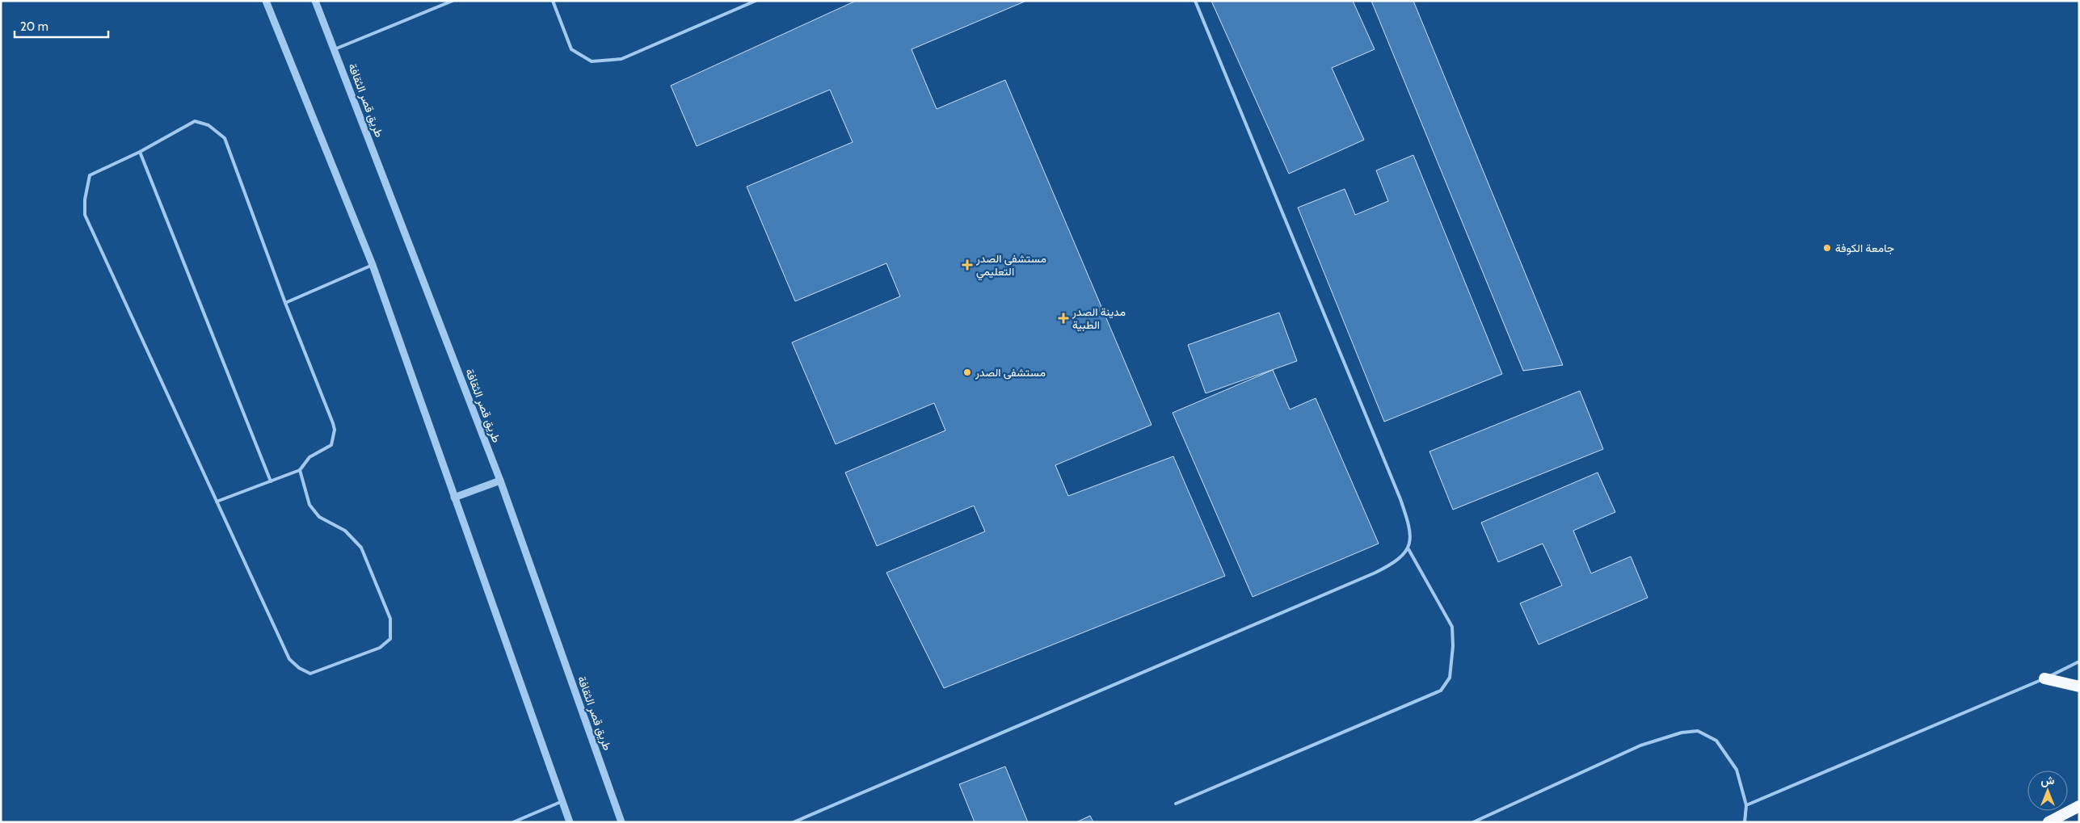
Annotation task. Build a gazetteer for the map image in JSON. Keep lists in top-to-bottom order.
{
  "streets": {
    "street": ["طريق قصر الثقافة"]
  },
  "places": {
    "other": ["جامعة الكوفة", "مستشفى الصدر"],
    "health": ["مستشفى الصدر التعليمي", "مدينة الصدر الطبية"]
  },
  "scale_bar": "20 m",
  "north": "top"
}
